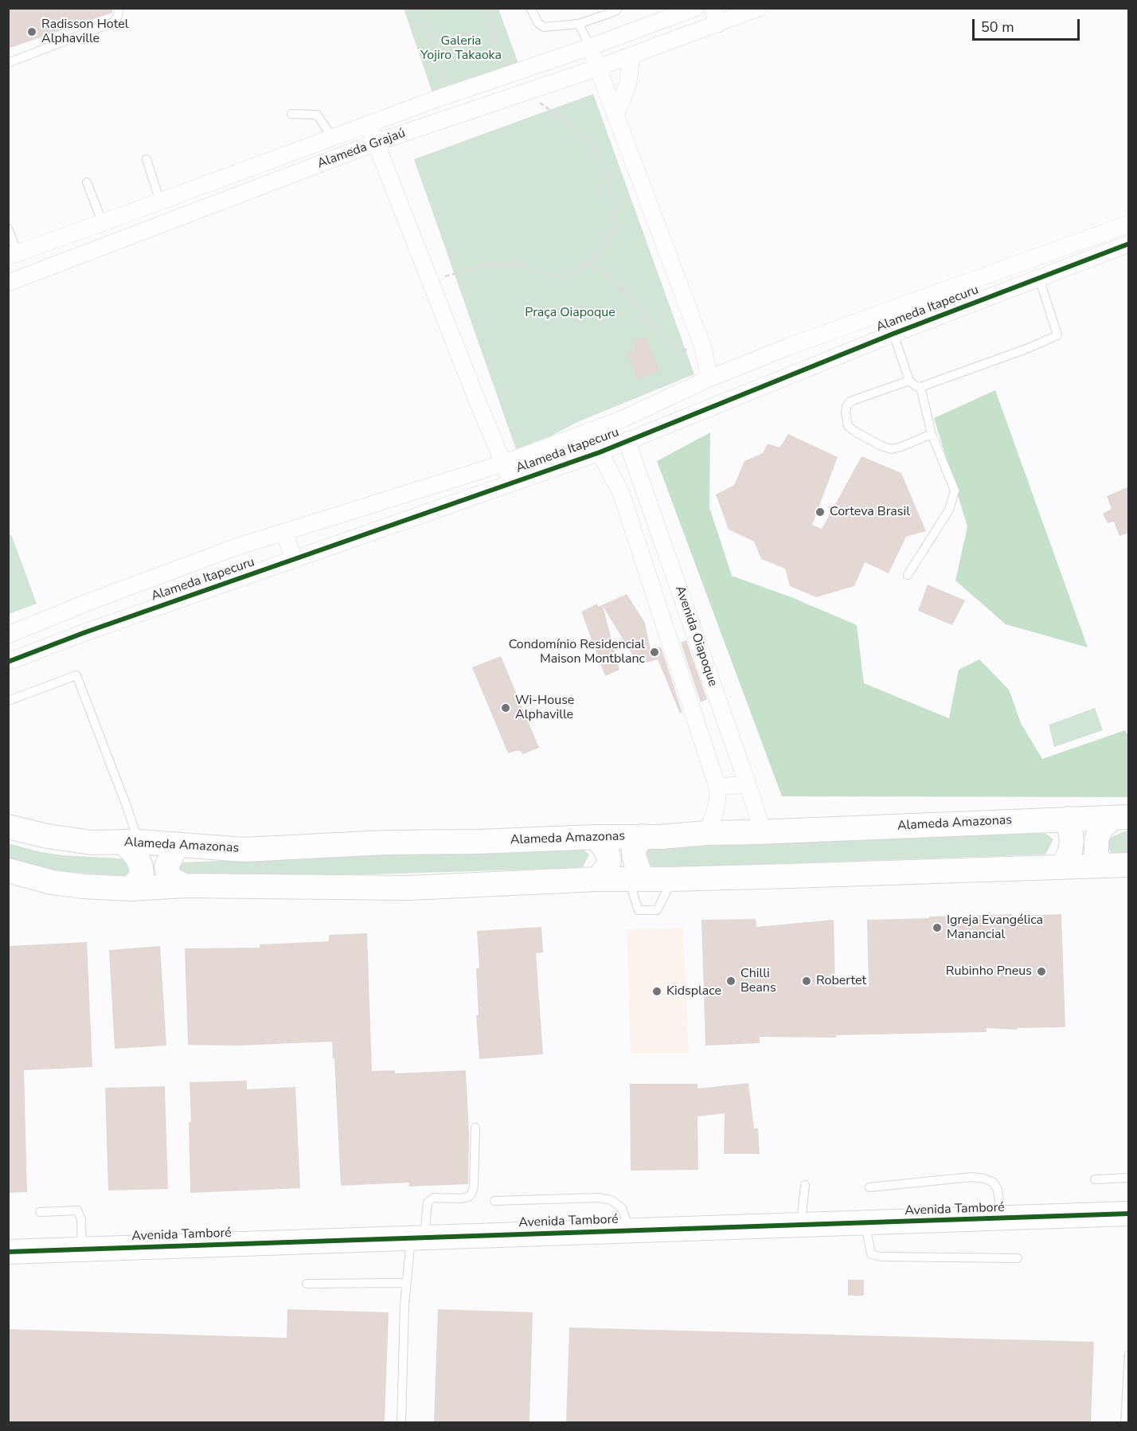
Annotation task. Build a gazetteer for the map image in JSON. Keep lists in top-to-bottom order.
{
  "streets": {
    "main road": ["Alameda Amazonas", "Avenida Tamboré"],
    "street": ["Alameda Grajaú", "Alameda Itapecuru", "Avenida Oiapoque"]
  },
  "crossings": [
    ["Alameda Itapecuru", "Avenida Oiapoque"],
    ["Avenida Oiapoque", "Alameda Amazonas"]
  ],
  "parks": ["Galeria Yojiro Takaoka", "Praça Oiapoque"],
  "places": [
    "Radisson Hotel Alphaville",
    "Corteva Brasil",
    "Condomínio Residencial Maison Montblanc",
    "Wi-House Alphaville",
    "Igreja Evangélica Manancial",
    "Rubinho Pneus",
    "Chilli Beans",
    "Robertet",
    "Kidsplace"
  ],
  "scale_bar": "50 m"
}
